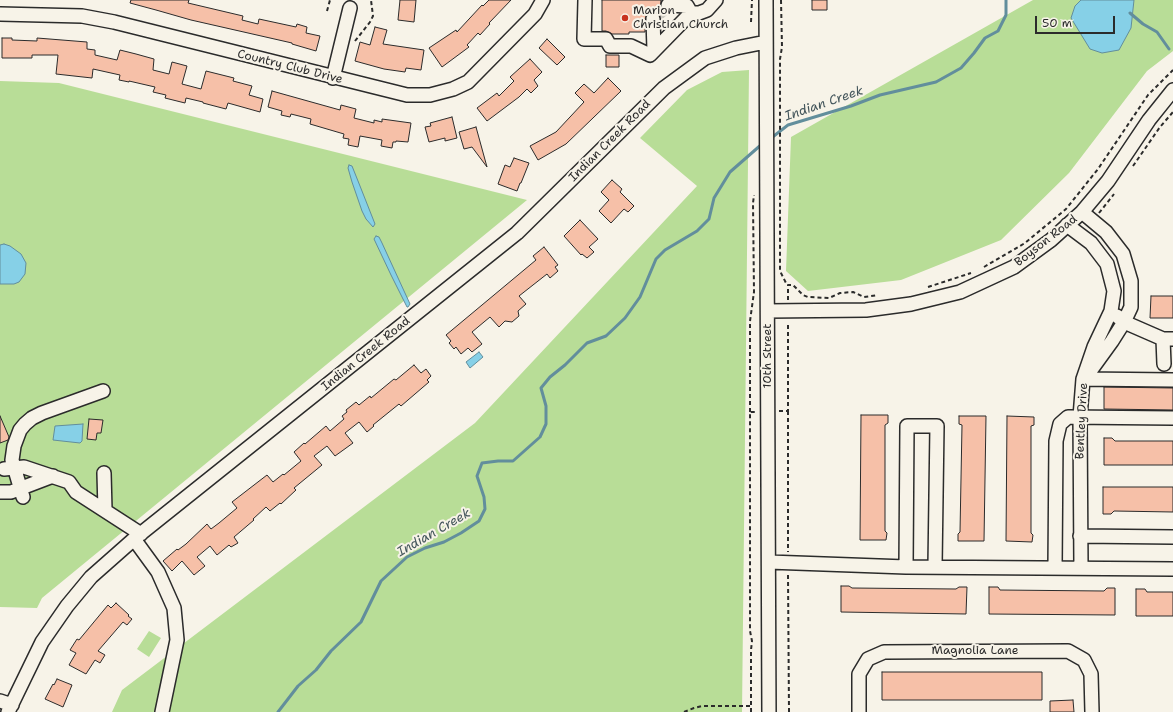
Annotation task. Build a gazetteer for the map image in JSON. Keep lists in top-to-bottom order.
{
  "streets": {
    "street": [
      "Country Club Drive",
      "Indian Creek Road",
      "Boyson Road",
      "10th Street",
      "Bentley Drive",
      "Magnolia Lane"
    ]
  },
  "crossings": [
    ["Indian Creek Road", "10th Street"],
    ["Boyson Road", "10th Street"],
    ["Boyson Road", "Bentley Drive"]
  ],
  "water": ["Indian Creek"],
  "places": ["Marion Christian Church"],
  "scale_bar": "50 m"
}
